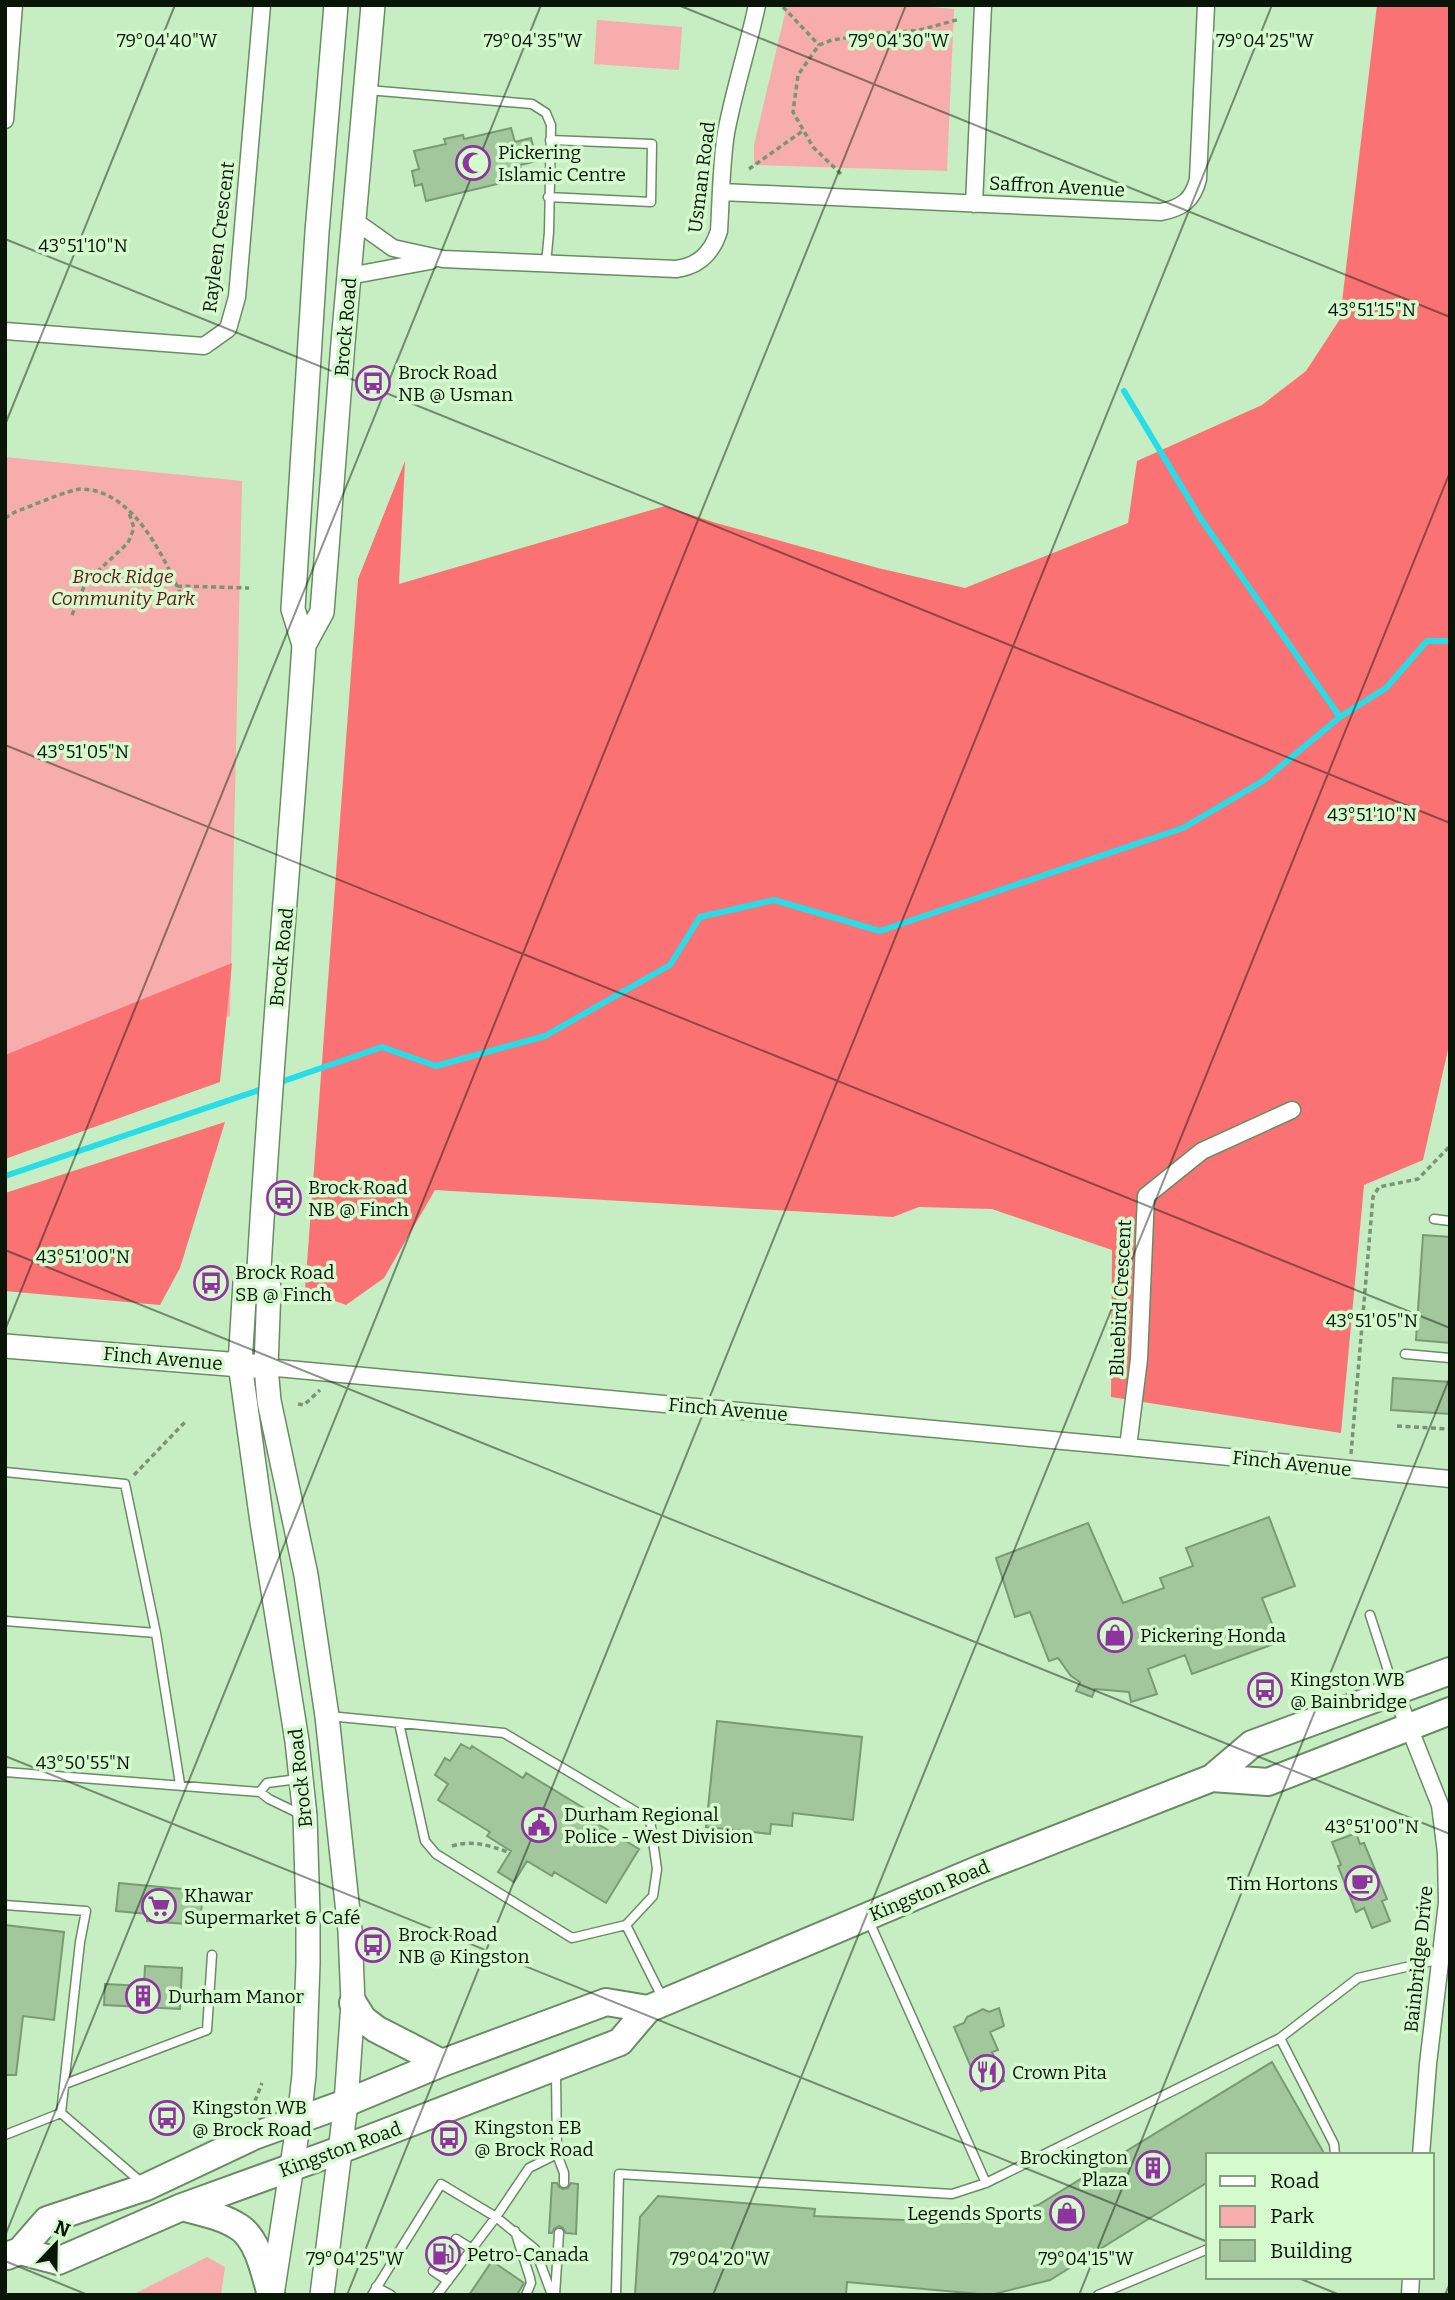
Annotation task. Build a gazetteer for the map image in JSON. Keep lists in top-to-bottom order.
{
  "streets": {
    "main road": ["Brock Road", "Finch Avenue", "Kingston Road"],
    "street": [
      "Usman Road",
      "Saffron Avenue",
      "Rayleen Crescent",
      "Bluebird Crescent",
      "Bainbridge Drive"
    ]
  },
  "crossings": [
    ["Usman Road", "Saffron Avenue"],
    ["Usman Road", "Brock Road"],
    ["Brock Road", "Finch Avenue"],
    ["Brock Road", "Kingston Road"],
    ["Bluebird Crescent", "Finch Avenue"],
    ["Kingston Road", "Bainbridge Drive"]
  ],
  "parks": ["Brock Ridge Community Park"],
  "places": {
    "mosque": ["Pickering Islamic Centre"],
    "bus stop": [
      "Brock Road NB @ Usman",
      "Brock Road NB @ Finch",
      "Brock Road SB @ Finch",
      "Kingston WB @ Bainbridge",
      "Brock Road NB @ Kingston",
      "Kingston WB @ Brock Road",
      "Kingston EB @ Brock Road"
    ],
    "shop": ["Pickering Honda", "Legends Sports"],
    "public building": ["Durham Regional Police - West Division"],
    "cafe": ["Tim Hortons"],
    "supermarket": ["Khawar Supermarket & Café"],
    "building": ["Durham Manor", "Brockington Plaza"],
    "restaurant": ["Crown Pita"],
    "fuel station": ["Petro-Canada"]
  },
  "legend": ["Road", "Park", "Building"],
  "north": "top",
  "coordinates": [
    "79°04'35\"W",
    "79°04'40\"W",
    "79°04'30\"W",
    "79°04'25\"W",
    "43°51'10\"N",
    "43°51'15\"N",
    "43°51'05\"N",
    "43°51'00\"N",
    "43°50'55\"N",
    "79°04'20\"W",
    "79°04'15\"W"
  ]
}
